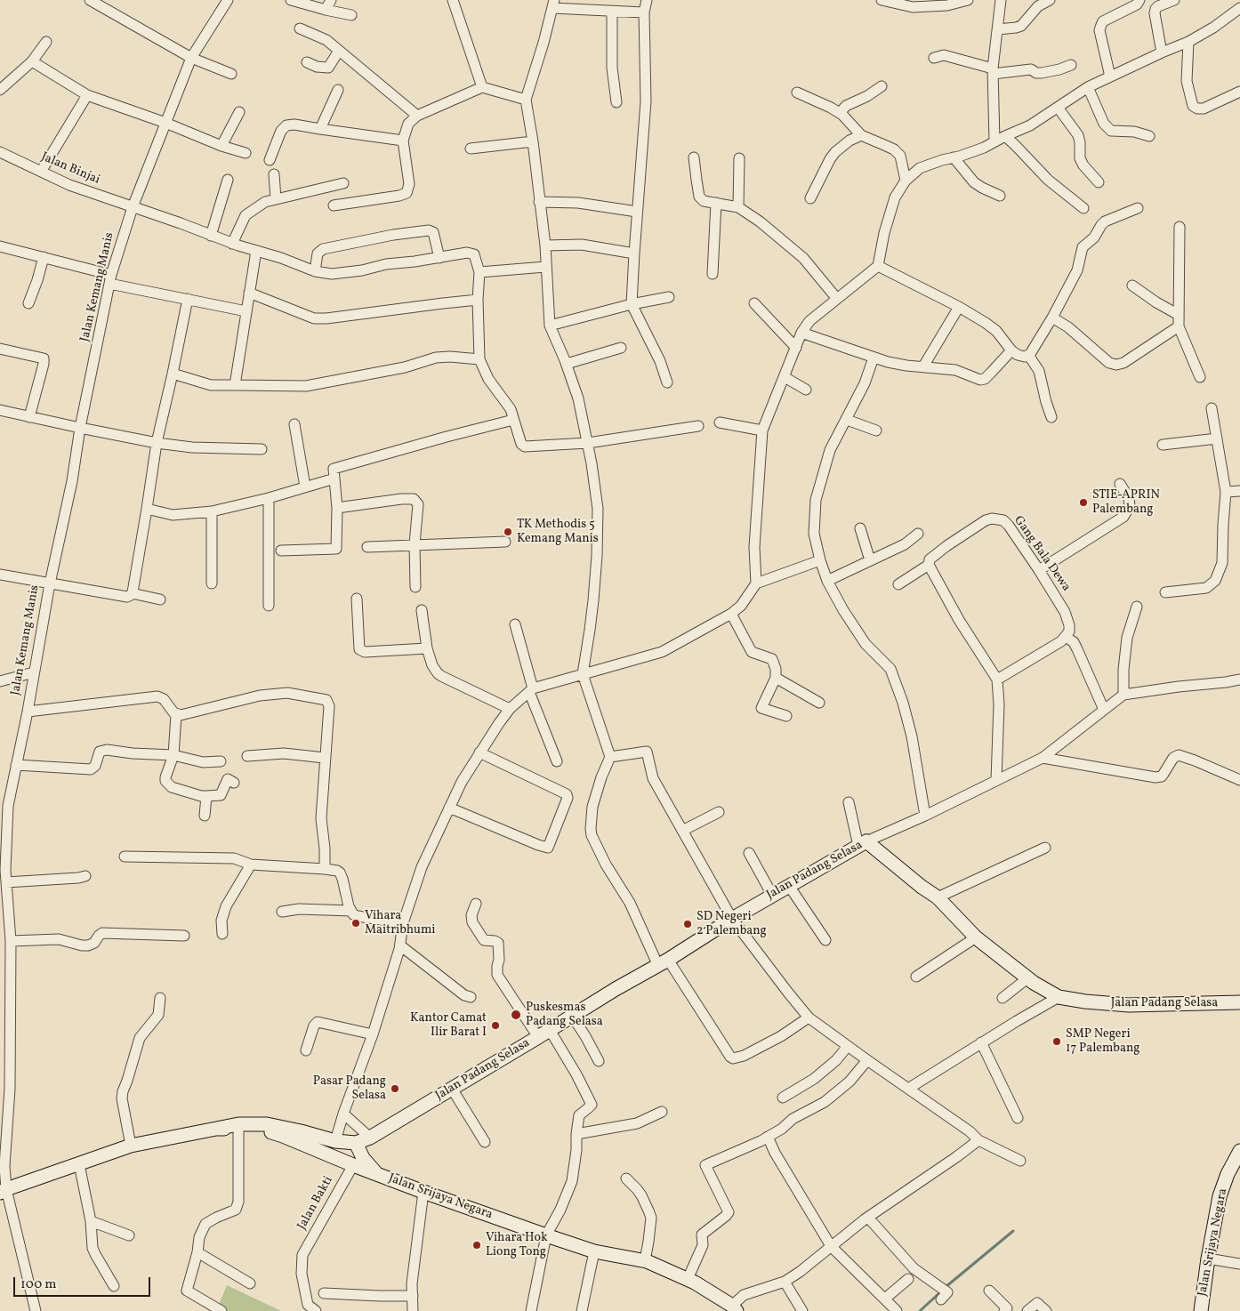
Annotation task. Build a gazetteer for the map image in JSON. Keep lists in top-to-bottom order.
{
  "streets": {
    "street": [
      "Jalan Binjai",
      "Jalan Kemang Manis",
      "Gang Bala Dewa",
      "Jalan Padang Selasa",
      "Jalan Srijaya Negara",
      "Jalan Bakti"
    ]
  },
  "crossings": [
    ["Jalan Binjai", "Jalan Kemang Manis"],
    ["Jalan Padang Selasa", "Jalan Srijaya Negara"],
    ["Jalan Srijaya Negara", "Jalan Bakti"]
  ],
  "places": [
    "STIE-APRIN Palembang",
    "TK Methodis 5 Kemang Manis",
    "Vihara Maitribhumi",
    "SD Negeri 2 Palembang",
    "Puskesmas Padang Selasa",
    "Kantor Camat Ilir Barat I",
    "SMP Negeri 17 Palembang",
    "Pasar Padang Selasa",
    "Vihara Hok Liong Tong"
  ],
  "scale_bar": "100 m"
}
